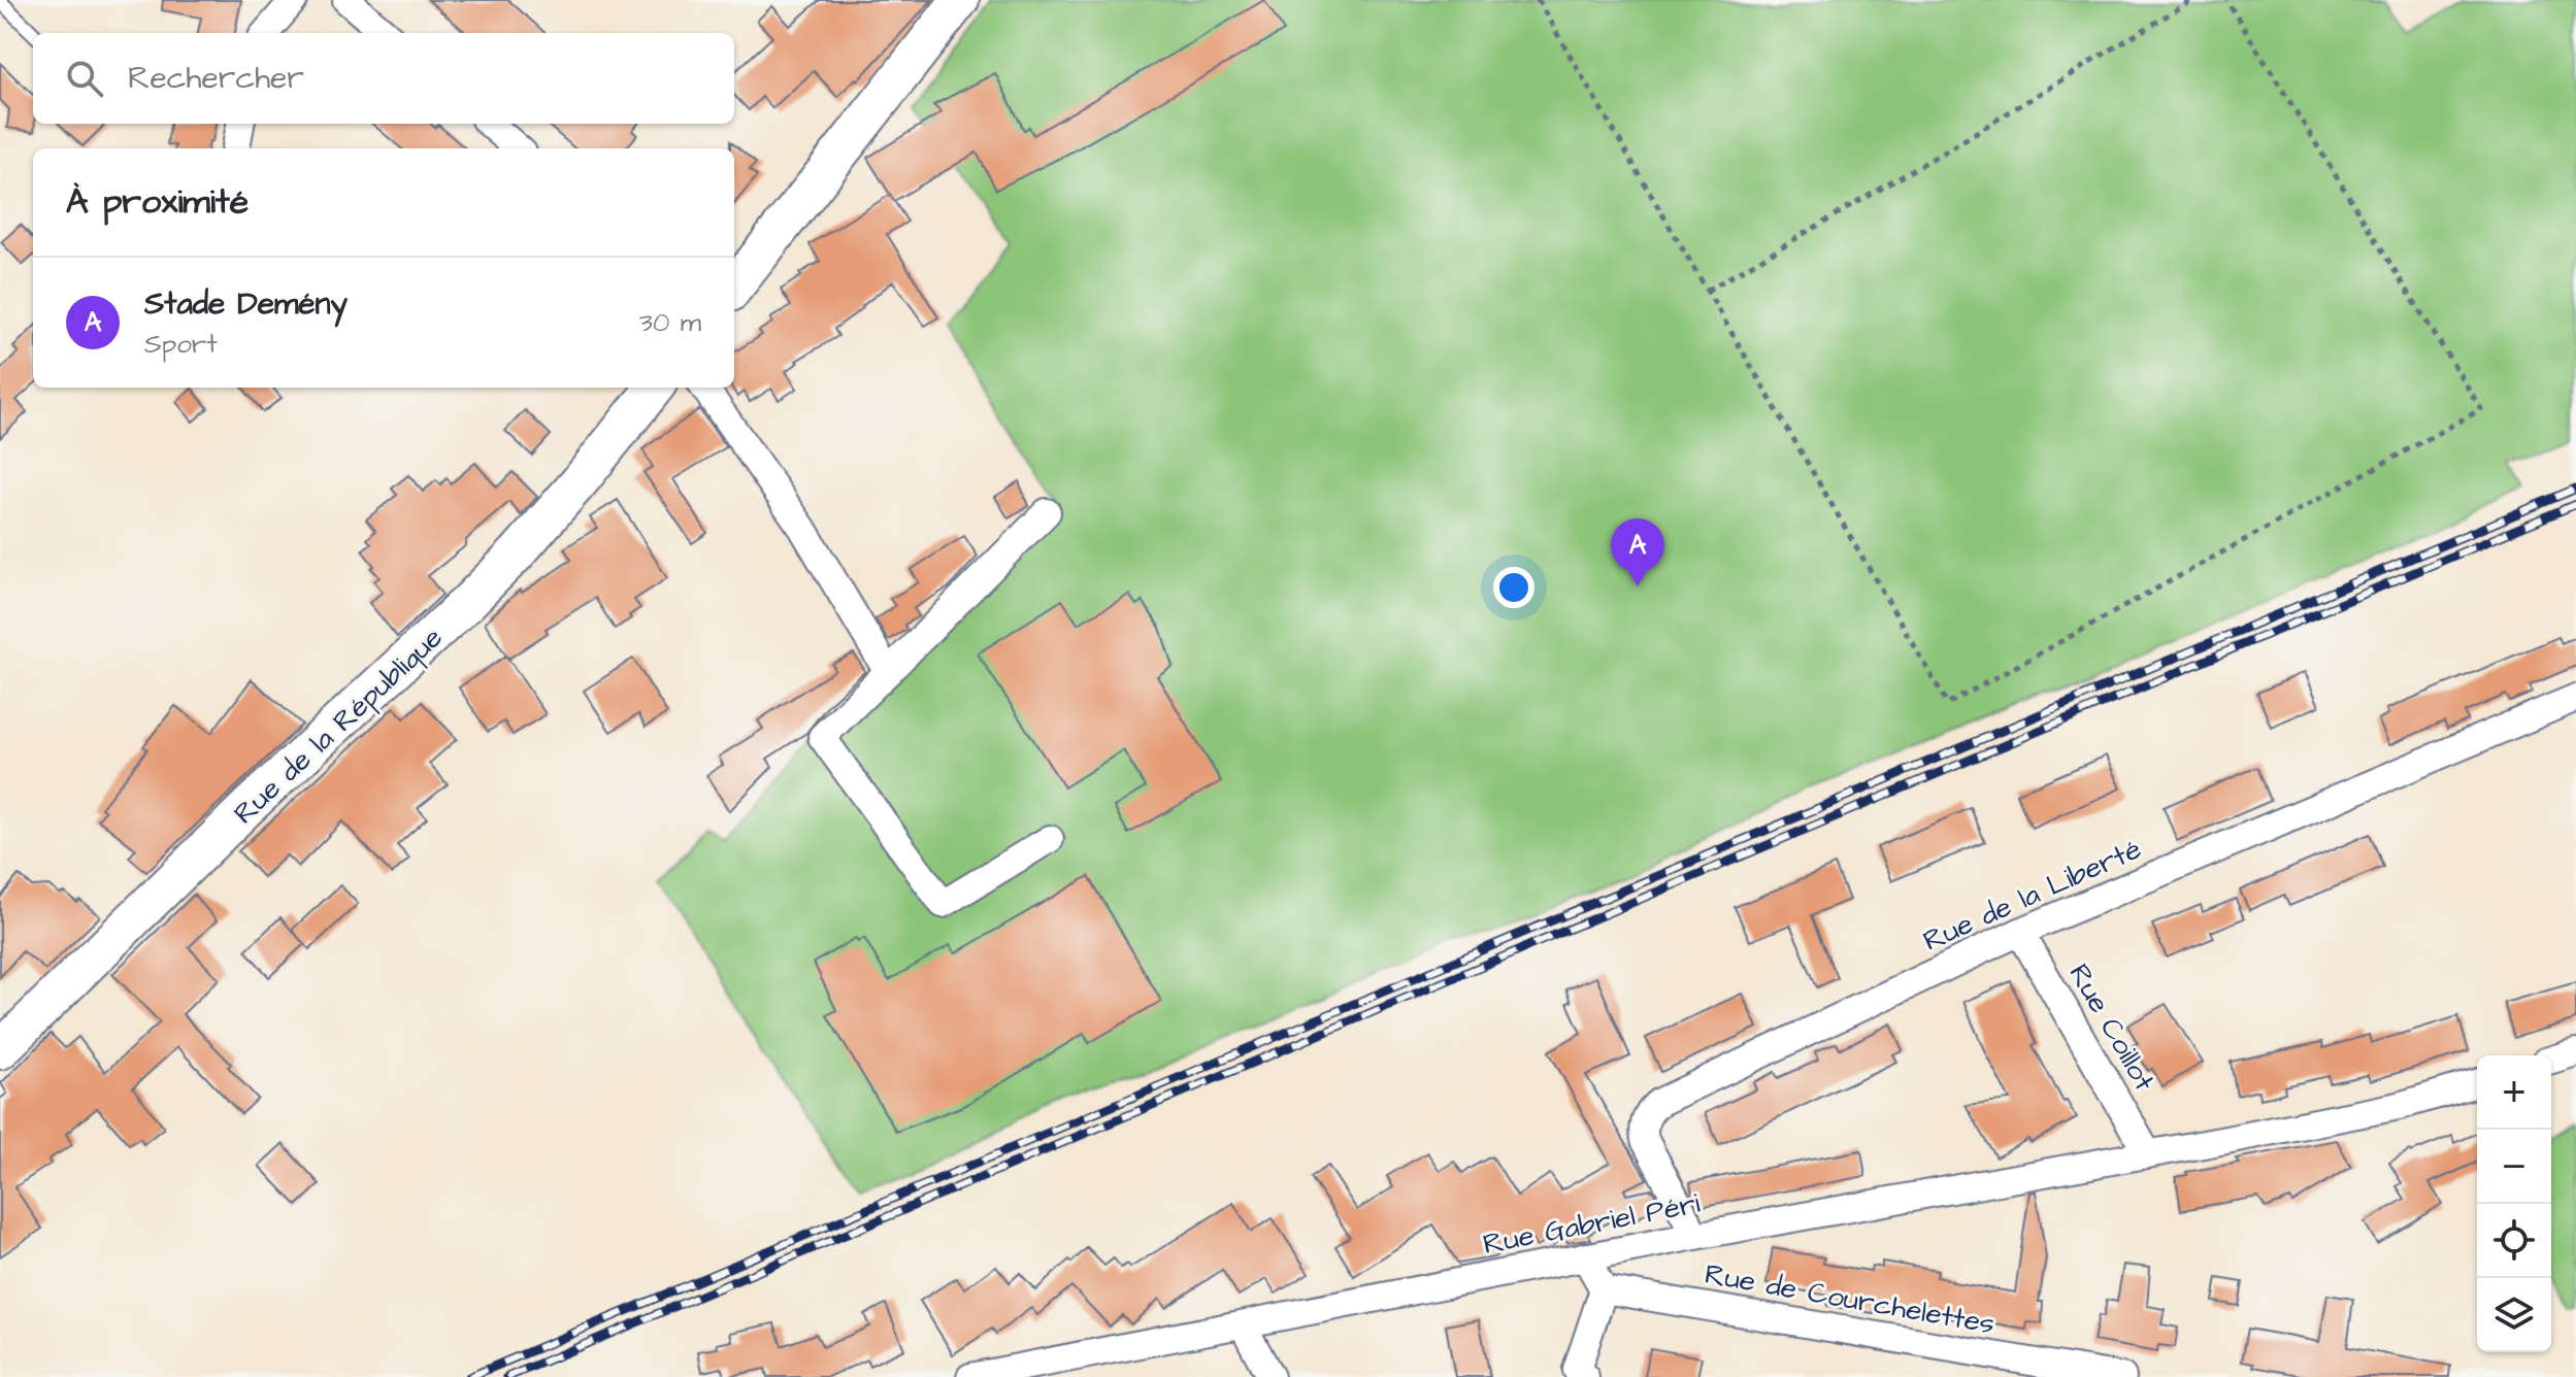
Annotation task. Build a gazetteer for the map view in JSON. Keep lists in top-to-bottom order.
{
  "streets": {
    "main road": ["Rue de la République"],
    "street": [
      "Rue de la Liberté",
      "Rue Coillot",
      "Rue Gabriel Péri",
      "Rue de Courchelettes"
    ]
  },
  "crossings": [
    ["Rue de la Liberté", "Rue Coillot"],
    ["Rue de la Liberté", "Rue Gabriel Péri"],
    ["Rue Coillot", "Rue Gabriel Péri"]
  ],
  "page": {
    "search": "Rechercher",
    "heading": "À proximité",
    "list": [
      {
        "mark": "A",
        "name": "Stade Demény",
        "note": "Sport",
        "value": "30 m"
      }
    ],
    "pins": "A",
    "map_buttons": ["+", "−"]
  }
}
